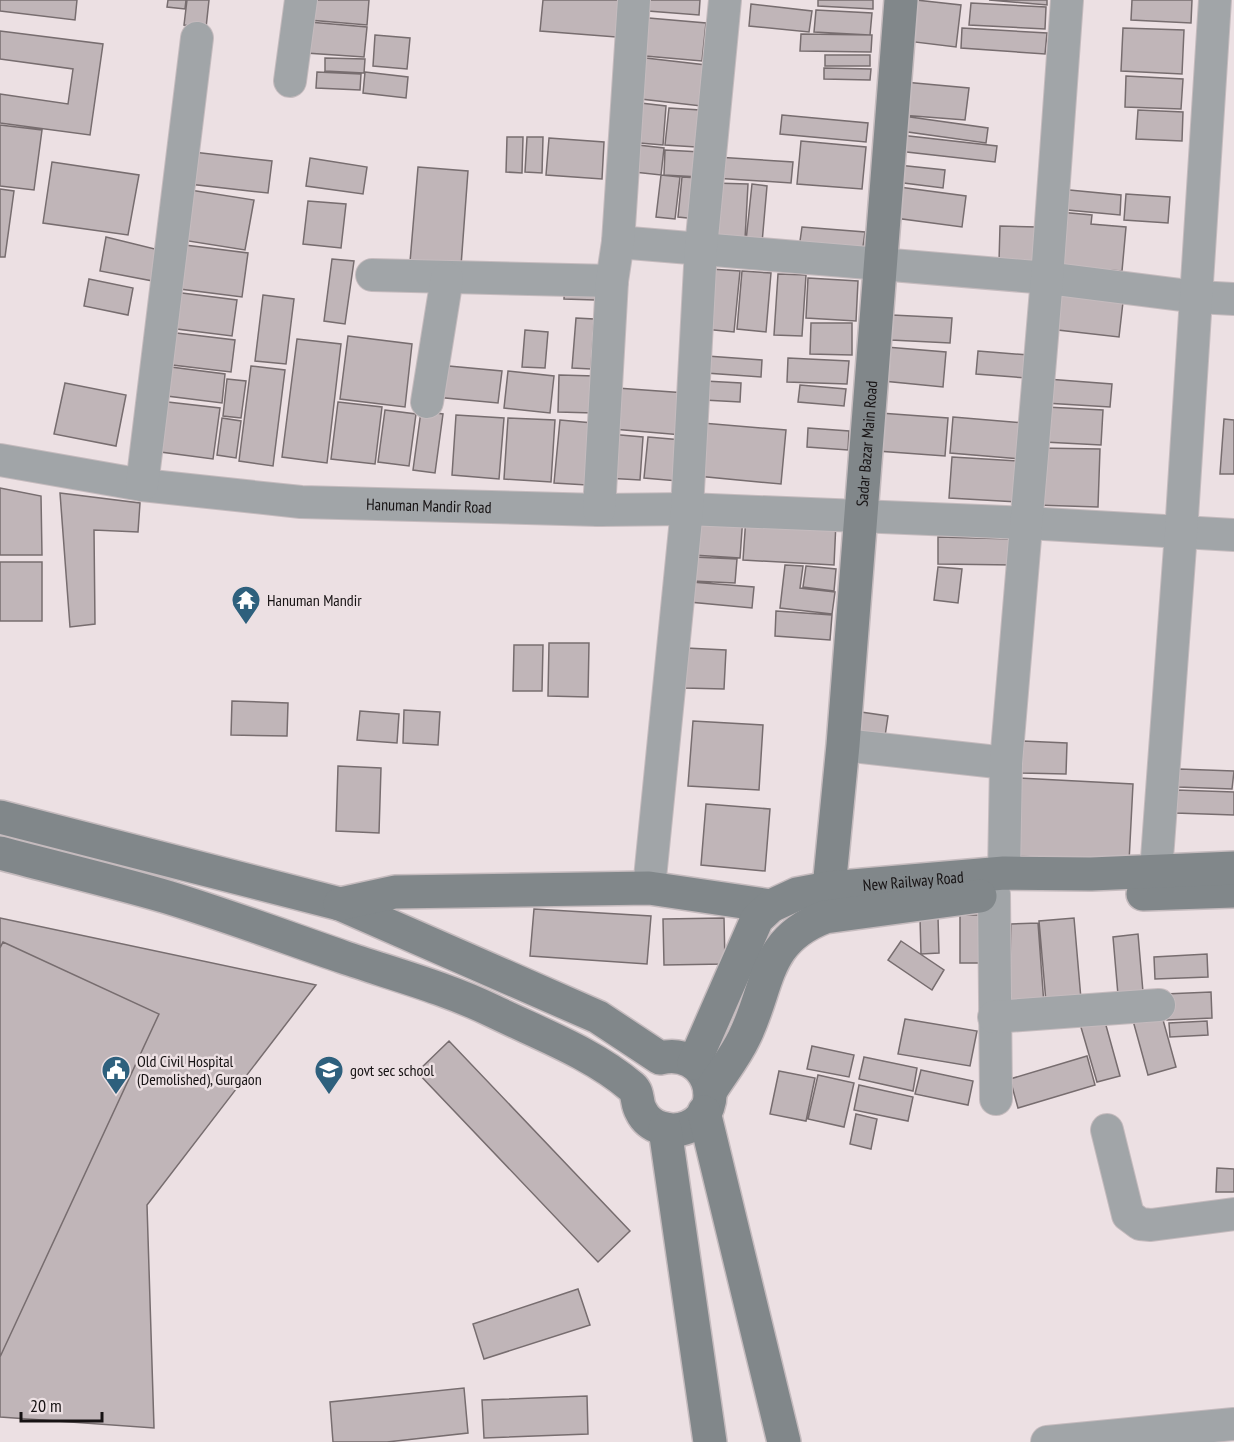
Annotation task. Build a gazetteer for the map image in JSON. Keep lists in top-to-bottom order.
{
  "streets": {
    "main road": ["Sadar Bazar Main Road", "New Railway Road"],
    "street": ["Hanuman Mandir Road"]
  },
  "crossings": [
    ["Sadar Bazar Main Road", "Hanuman Mandir Road"],
    ["Sadar Bazar Main Road", "New Railway Road"]
  ],
  "places": {
    "temple": ["Hanuman Mandir"],
    "public building": ["Old Civil Hospital (Demolished), Gurgaon"],
    "school or university": ["govt sec school"]
  },
  "scale_bar": "20 m"
}
